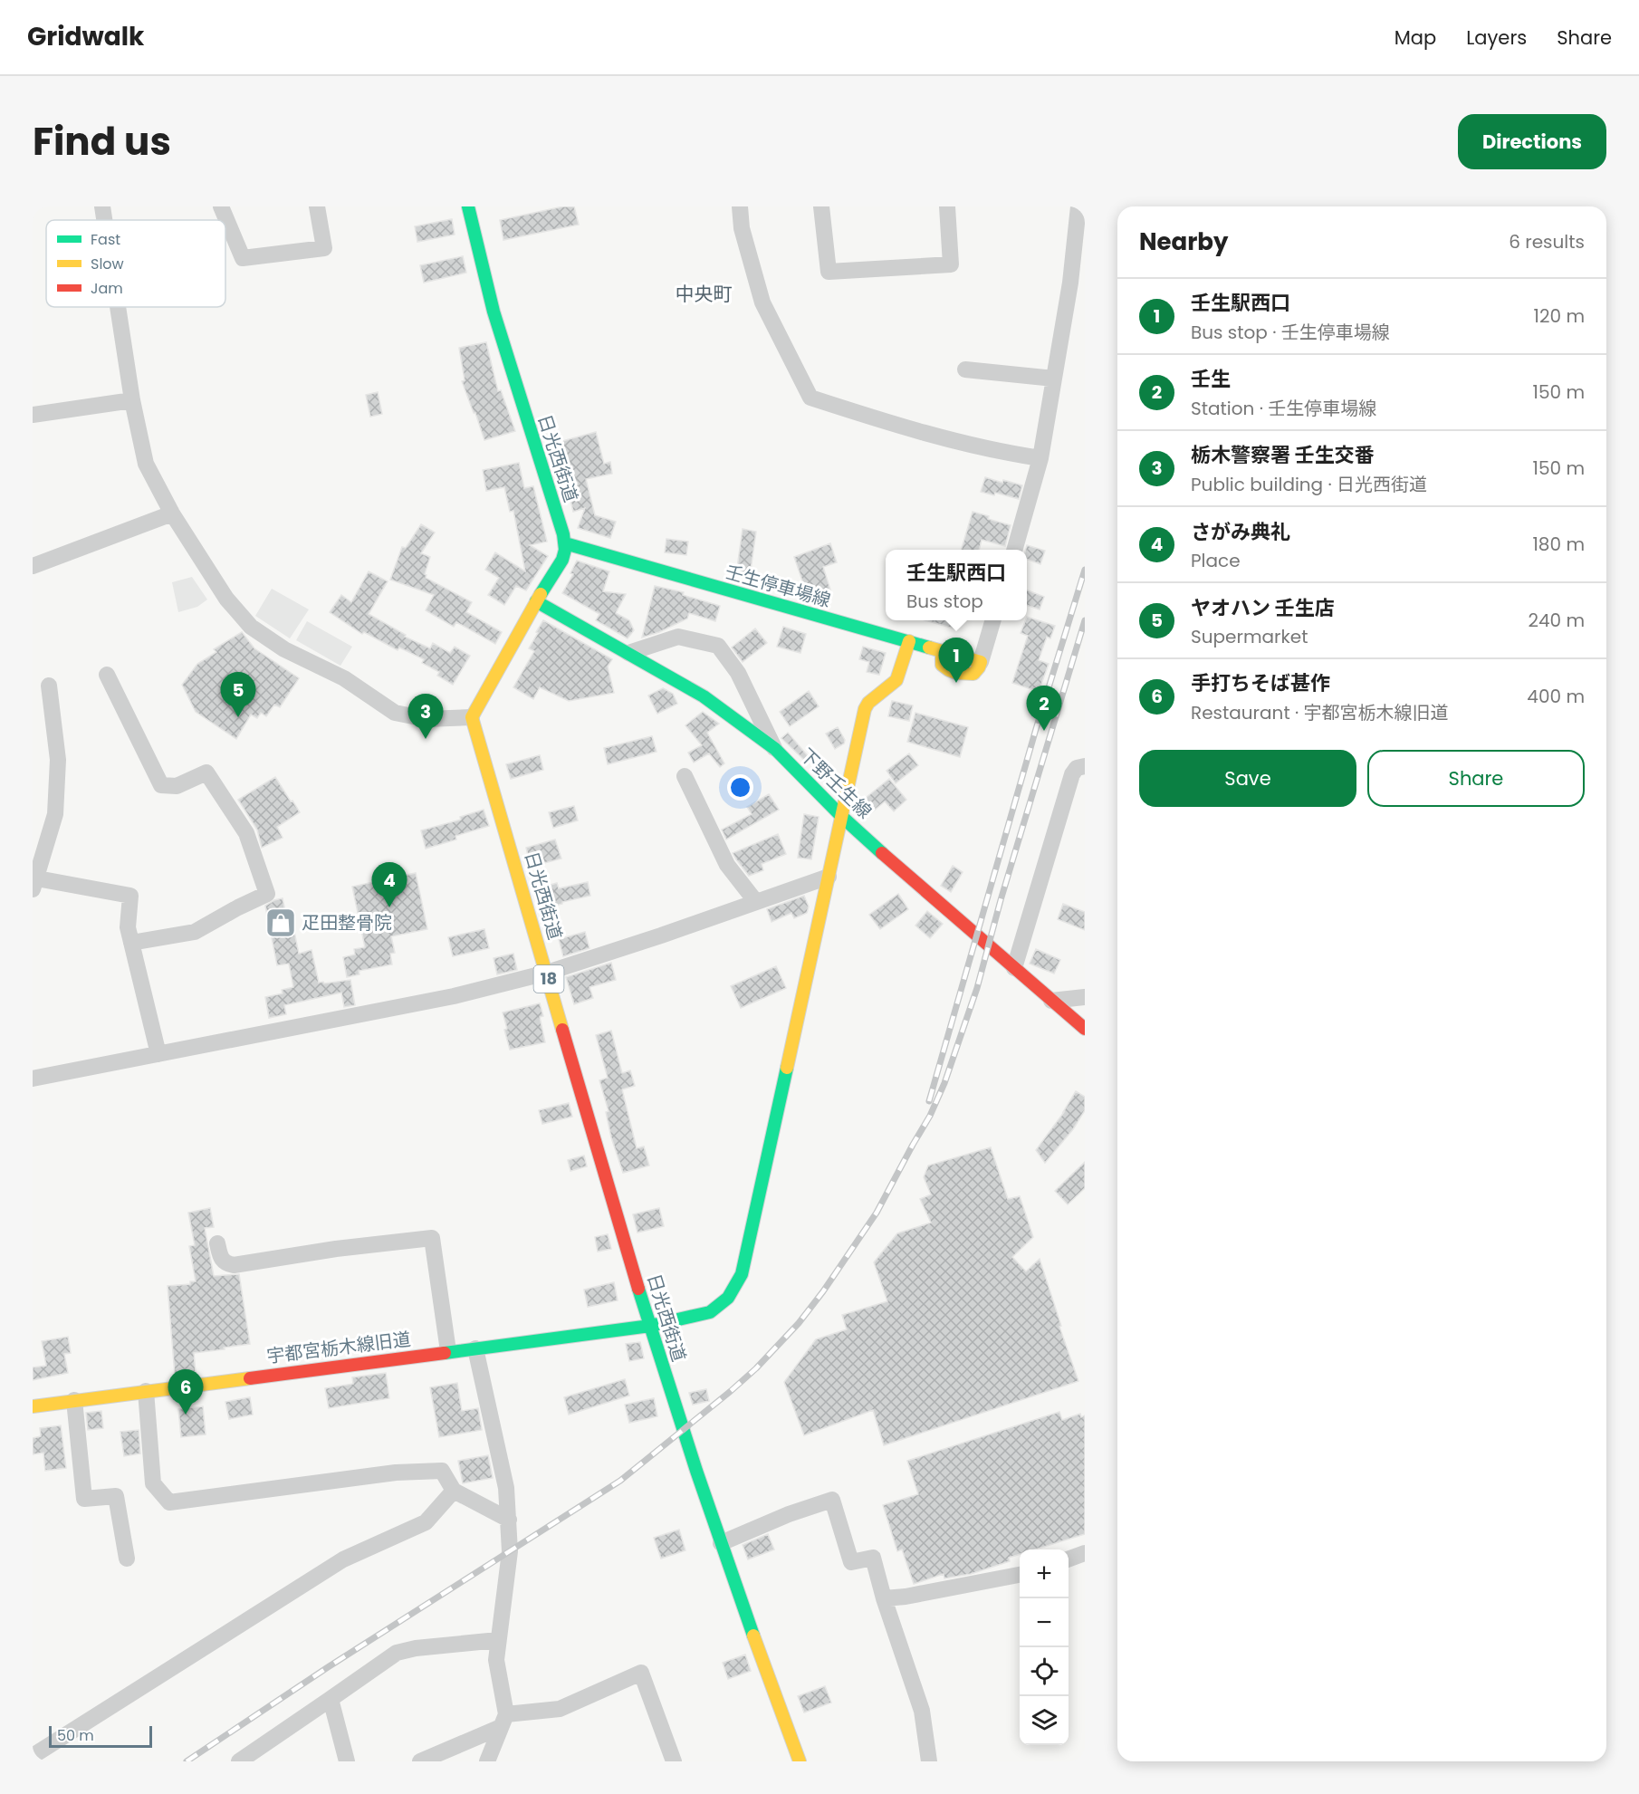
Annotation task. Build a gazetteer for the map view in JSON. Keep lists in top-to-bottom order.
{
  "streets": {
    "main road": [
      "日光西街道",
      "壬生停車場線",
      "下野壬生線",
      "18",
      "宇都宮栃木線旧道"
    ]
  },
  "crossings": [
    ["日光西街道", "壬生停車場線"],
    ["日光西街道", "宇都宮栃木線旧道"],
    ["壬生停車場線", "宇都宮栃木線旧道"],
    ["下野壬生線", "宇都宮栃木線旧道"]
  ],
  "districts": ["中央町"],
  "places": {
    "shop": ["疋田整骨院"]
  },
  "legend": ["Fast", "Slow", "Jam"],
  "scale_bar": "50 m",
  "page": {
    "header": "Gridwalk",
    "nav": ["Map", "Layers", "Share"],
    "title": "Find us",
    "buttons": [
      "Directions",
      ["Save", "Share"]
    ],
    "heading": ["Nearby", "6 results"],
    "list": [
      {
        "mark": "1",
        "name": "壬生駅西口",
        "note": "Bus stop · 壬生停車場線",
        "value": "120 m"
      },
      {
        "mark": "2",
        "name": "壬生",
        "note": "Station · 壬生停車場線",
        "value": "150 m"
      },
      {
        "mark": "3",
        "name": "栃木警察署 壬生交番",
        "note": "Public building · 日光西街道",
        "value": "150 m"
      },
      {
        "mark": "4",
        "name": "さがみ典礼",
        "note": "Place",
        "value": "180 m"
      },
      {
        "mark": "5",
        "name": "ヤオハン 壬生店",
        "note": "Supermarket",
        "value": "240 m"
      },
      {
        "mark": "6",
        "name": "手打ちそば甚作",
        "note": "Restaurant · 宇都宮栃木線旧道",
        "value": "400 m"
      }
    ],
    "popup": ["壬生駅西口", "Bus stop"],
    "pins": [
      "1",
      "5",
      "2",
      "3",
      "4",
      "6"
    ],
    "map_buttons": ["+", "−"],
    "scale": "50 m"
  }
}
